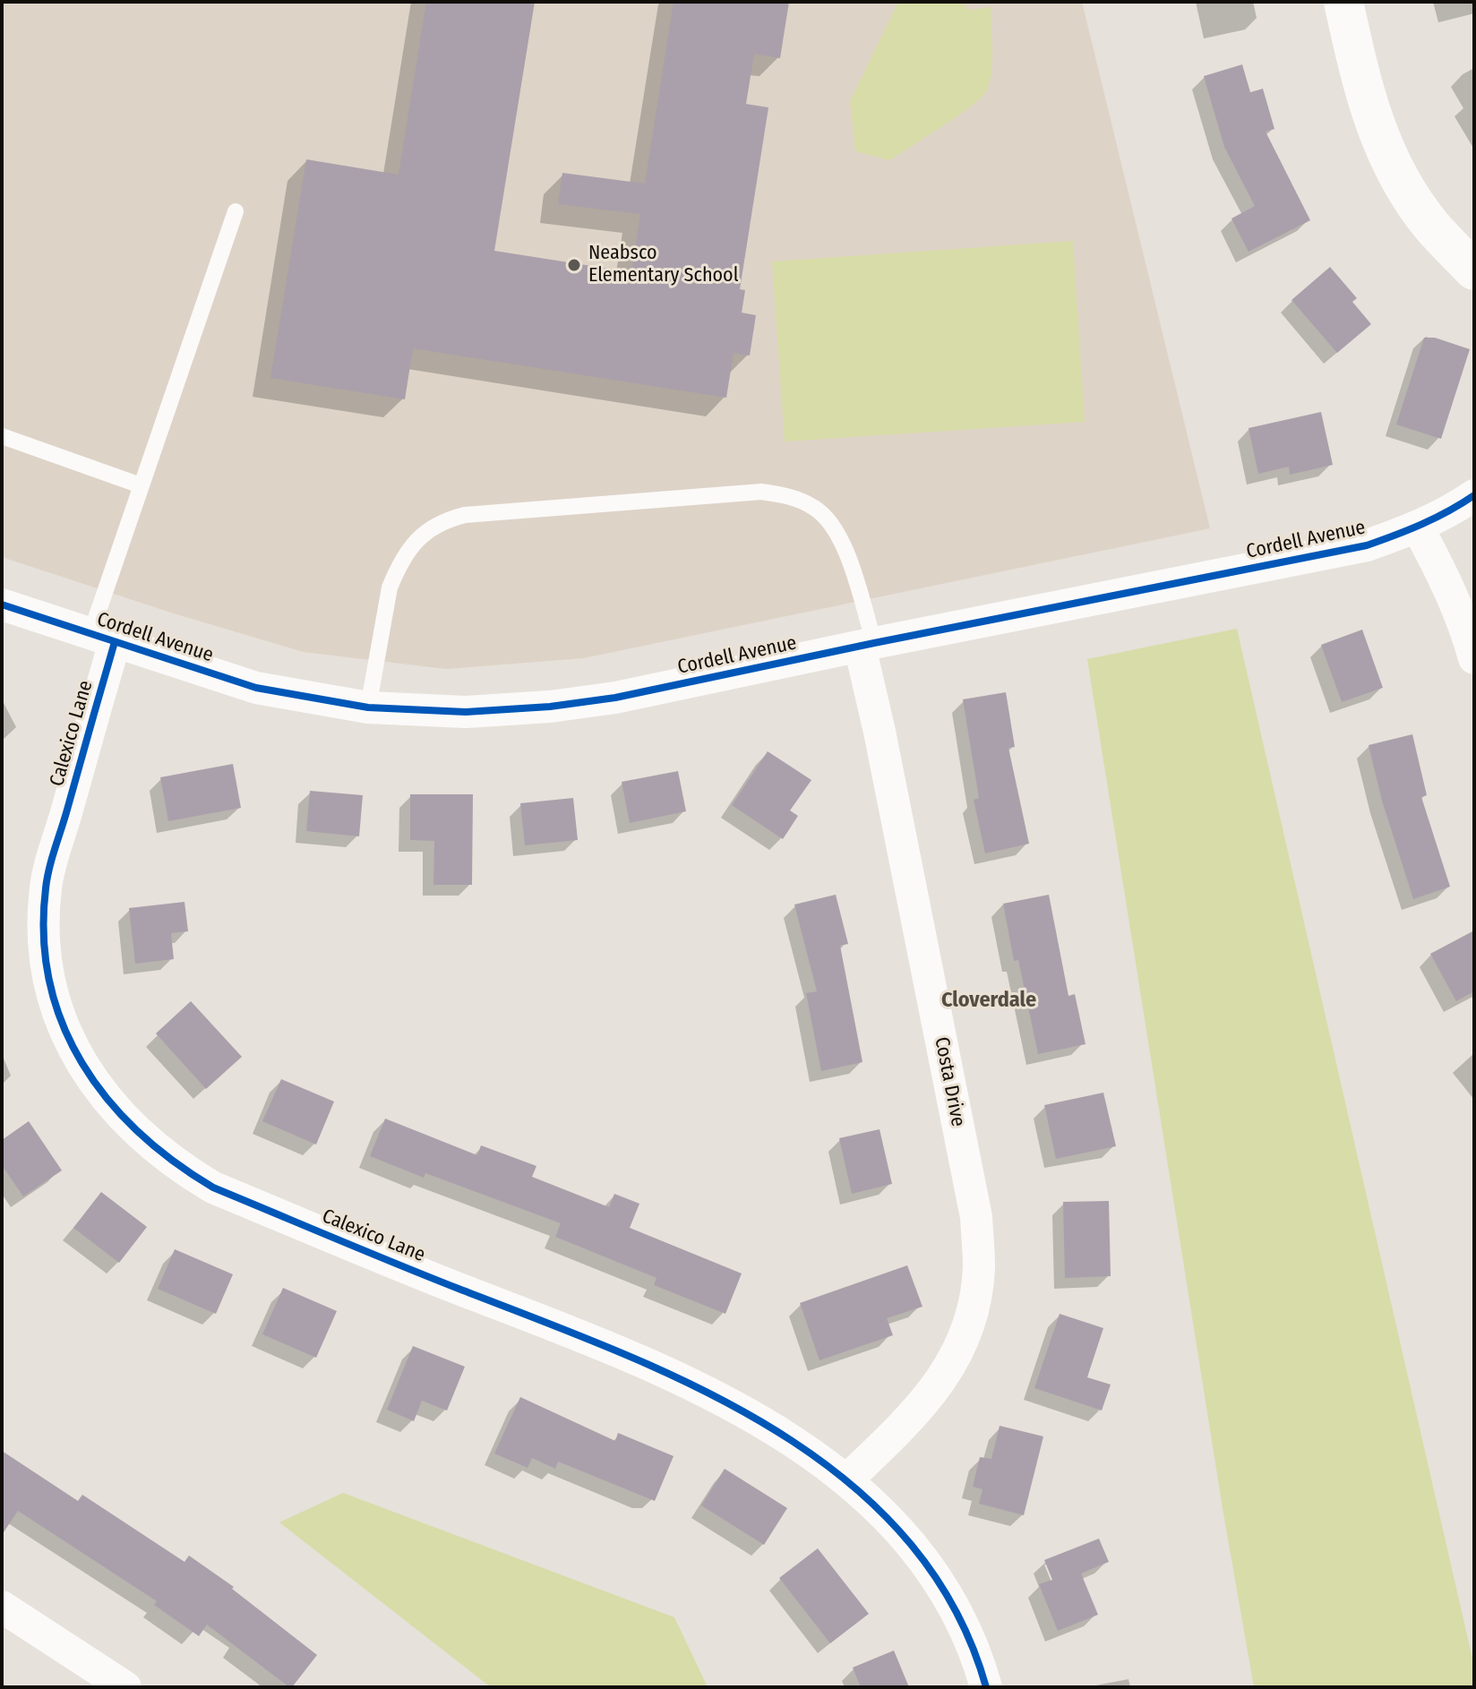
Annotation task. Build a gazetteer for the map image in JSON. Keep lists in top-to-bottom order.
{
  "streets": {
    "street": ["Cordell Avenue", "Calexico Lane", "Costa Drive"]
  },
  "crossings": [
    ["Cordell Avenue", "Calexico Lane"],
    ["Cordell Avenue", "Costa Drive"],
    ["Calexico Lane", "Costa Drive"]
  ],
  "districts": ["Cloverdale"],
  "places": ["Neabsco Elementary School"]
}
